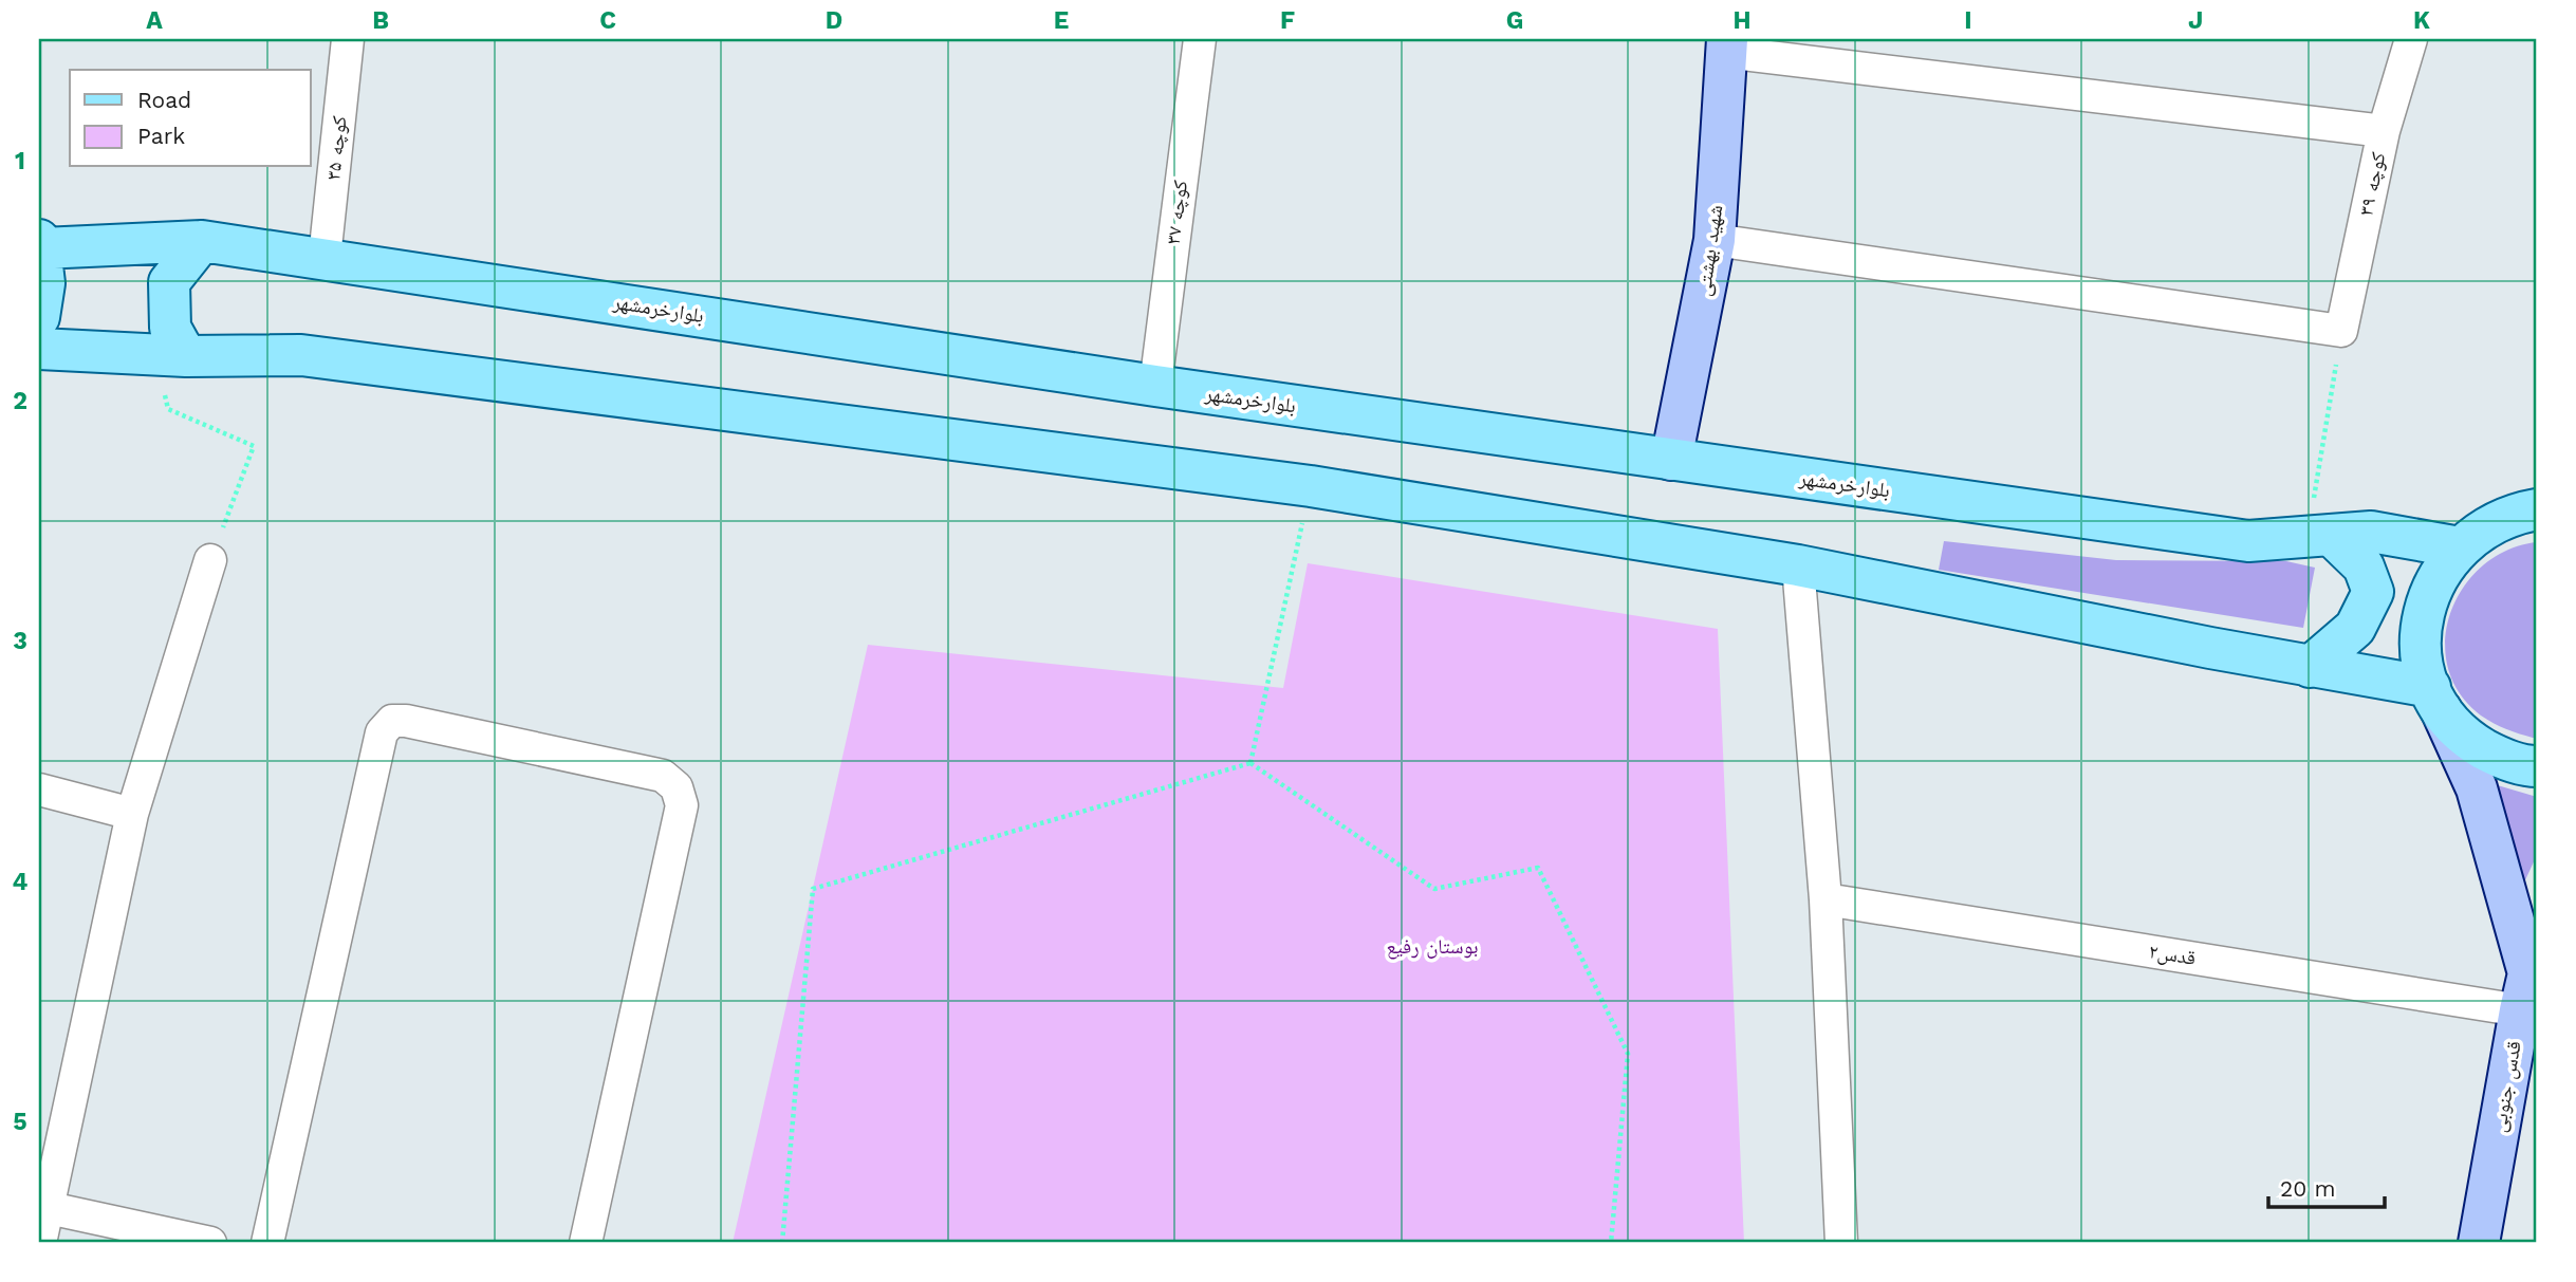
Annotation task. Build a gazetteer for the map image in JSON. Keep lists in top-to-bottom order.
{
  "streets": {
    "main road": ["بلوارخرمشهر"],
    "street": [
      "کوچه ۳۵",
      "کوچه ۳۹",
      "کوچه ۳۷",
      "شهید بهشتی",
      "قدس۲",
      "قدس جنوبی"
    ]
  },
  "crossings": [
    ["کوچه ۳۵", "بلوارخرمشهر"],
    ["کوچه ۳۷", "بلوارخرمشهر"],
    ["شهید بهشتی", "بلوارخرمشهر"],
    ["قدس۲", "قدس جنوبی"]
  ],
  "parks": ["بوستان رفیع"],
  "legend": ["Road", "Park"],
  "scale_bar": "20 m",
  "grid": {
    "columns": [
      "A",
      "B",
      "C",
      "D",
      "E",
      "F",
      "G",
      "H",
      "I",
      "J",
      "K"
    ],
    "rows": [
      "1",
      "2",
      "3",
      "4",
      "5"
    ]
  }
}
